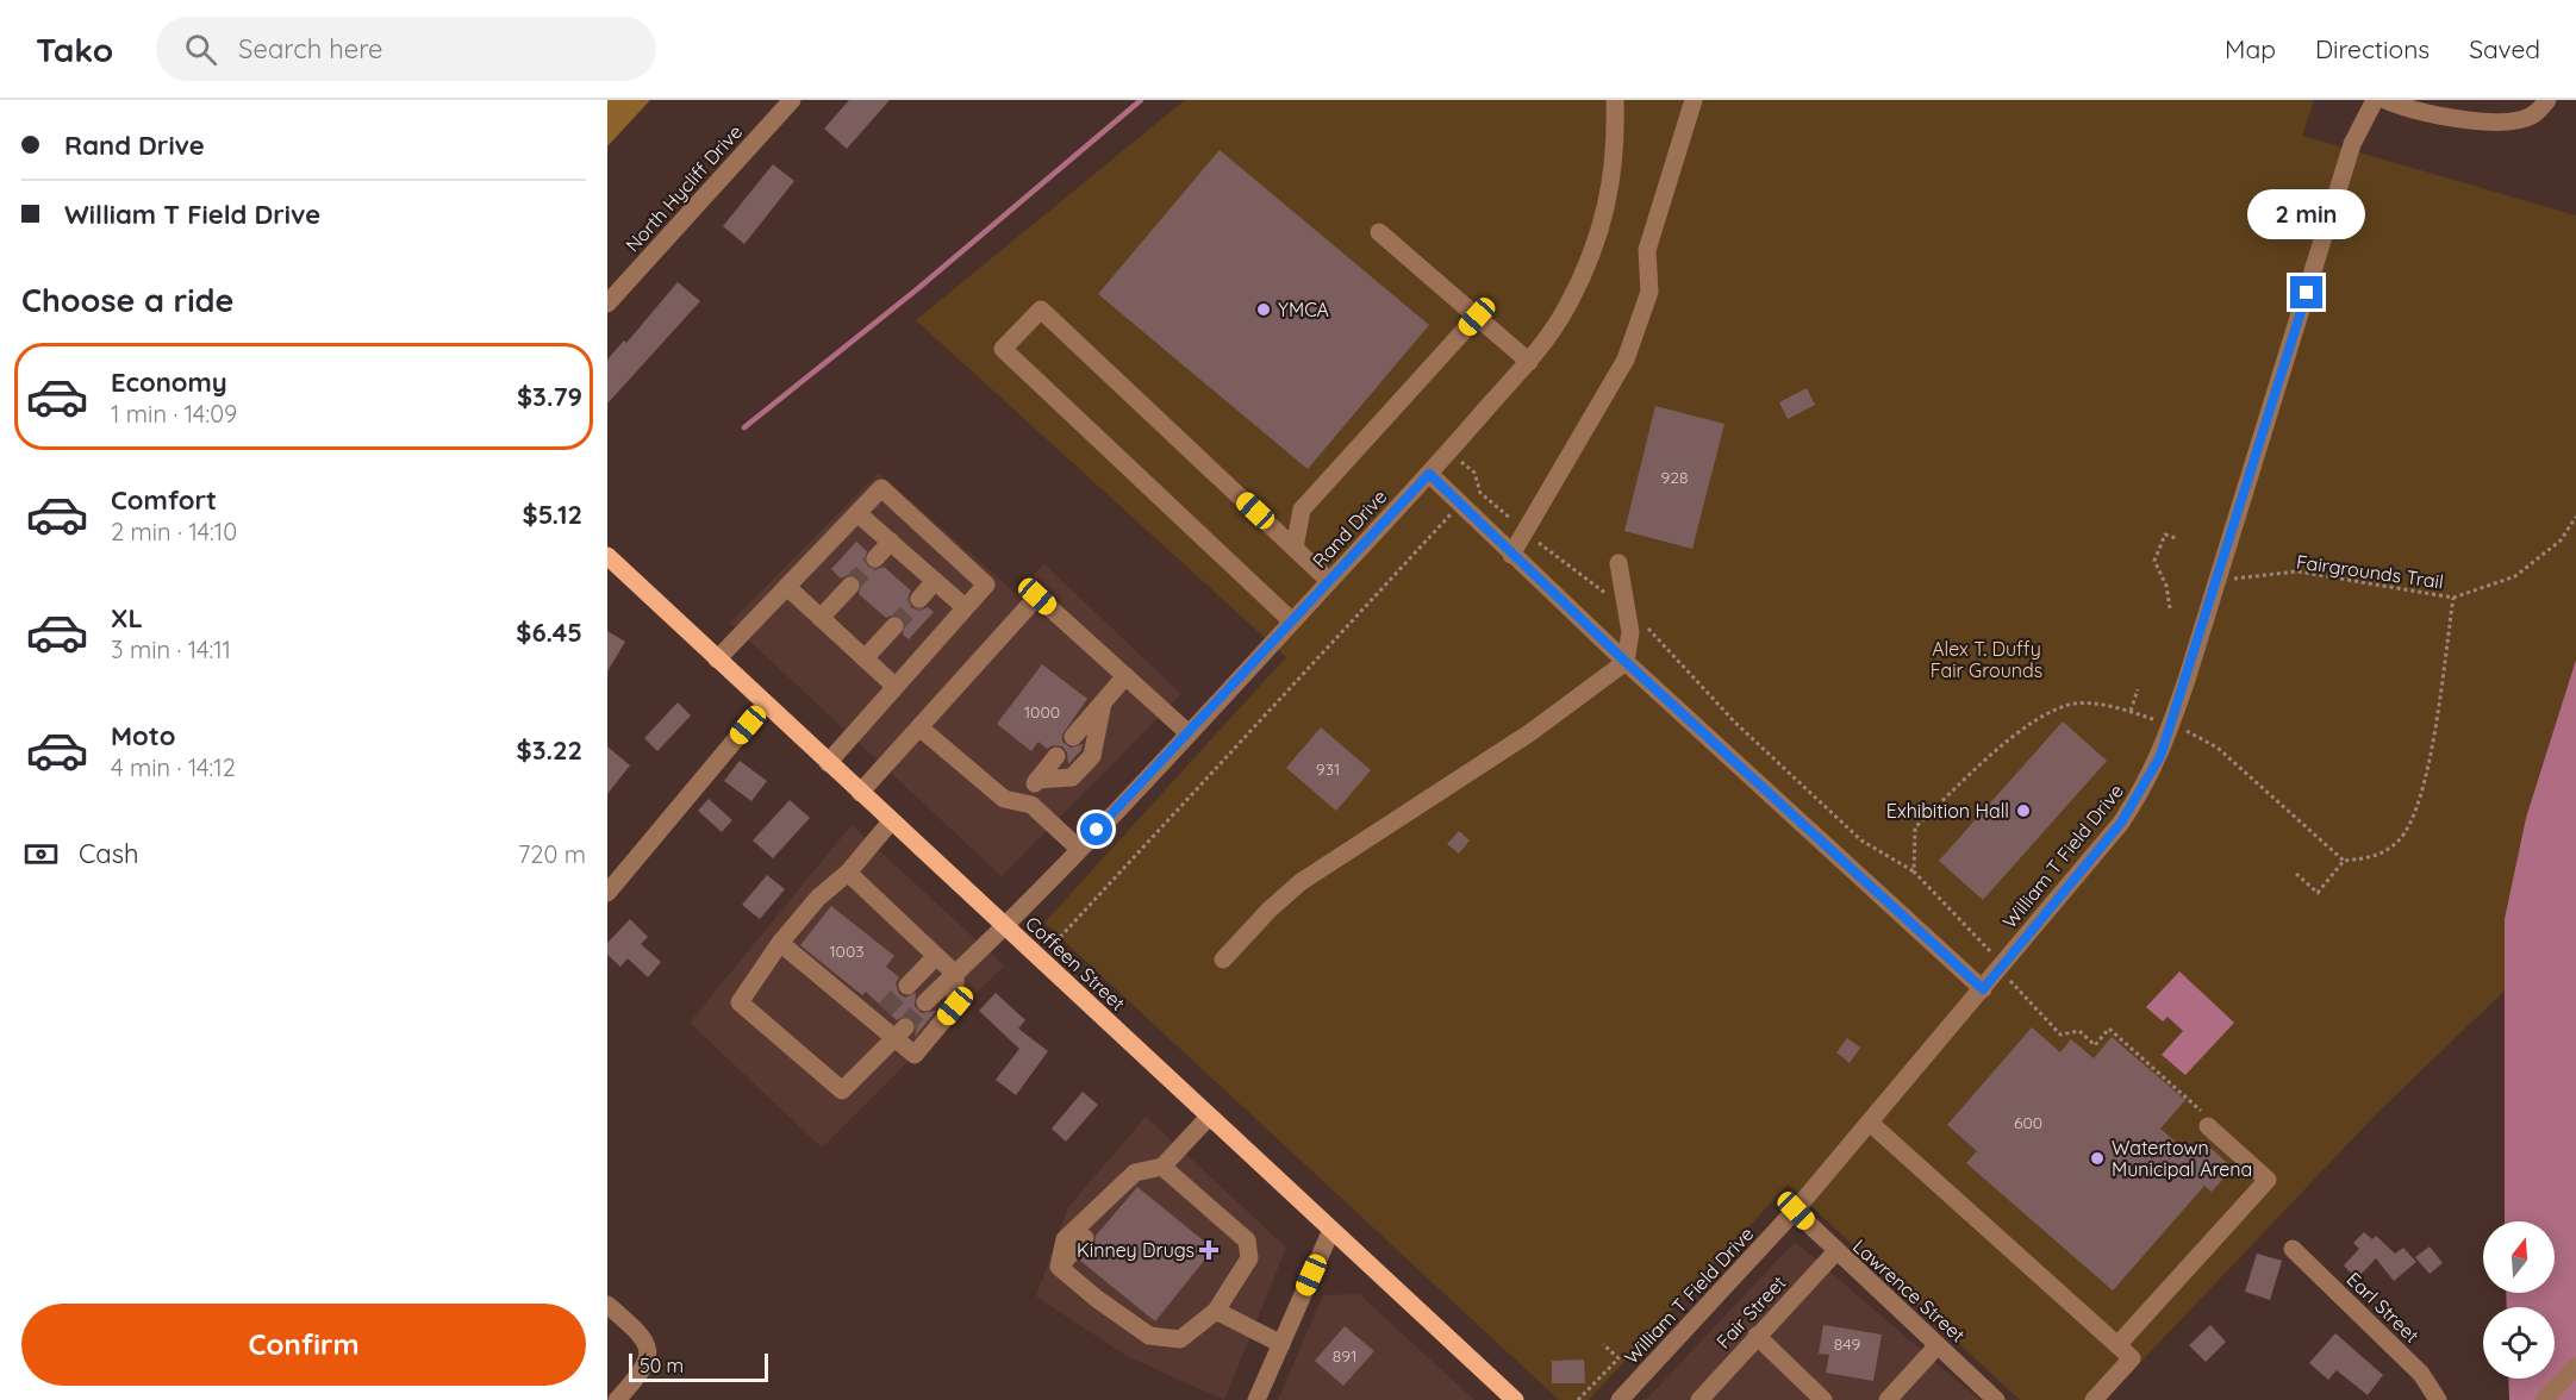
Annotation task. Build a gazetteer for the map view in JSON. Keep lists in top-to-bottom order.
{
  "streets": {
    "main road": ["Coffeen Street"],
    "street": [
      "North Hycliff Drive",
      "Rand Drive",
      "William T Field Drive",
      "Lawrence Street",
      "Earl Street",
      "Fair Street"
    ],
    "path": ["Fairgrounds Trail"]
  },
  "crossings": [
    ["Rand Drive", "Coffeen Street"],
    ["Fairgrounds Trail", "William T Field Drive"],
    ["William T Field Drive", "Lawrence Street"],
    ["Lawrence Street", "Fair Street"]
  ],
  "parks": ["Alex T. Duffy Fair Grounds"],
  "places": {
    "other": ["YMCA", "Exhibition Hall", "Watertown Municipal Arena"],
    "health": ["Kinney Drugs"]
  },
  "house_numbers": [
    "928",
    "1000",
    "931",
    "1003",
    "600",
    "849",
    "891"
  ],
  "scale_bar": "50 m",
  "north": "top",
  "page": {
    "header": "Tako",
    "search": "Search here",
    "nav": ["Map", "Directions", "Saved"],
    "banner": ["Rand Drive", "William T Field Drive"],
    "bubble": "2 min",
    "heading": "Choose a ride",
    "list": [
      {
        "name": "Economy",
        "note": "1 min · 14:09",
        "value": "$3.79"
      },
      {
        "name": "Comfort",
        "note": "2 min · 14:10",
        "value": "$5.12"
      },
      {
        "name": "XL",
        "note": "3 min · 14:11",
        "value": "$6.45"
      },
      {
        "name": "Moto",
        "note": "4 min · 14:12",
        "value": "$3.22"
      }
    ],
    "pay": ["Cash", "720 m"],
    "buttons": "Confirm",
    "scale": "50 m"
  }
}
